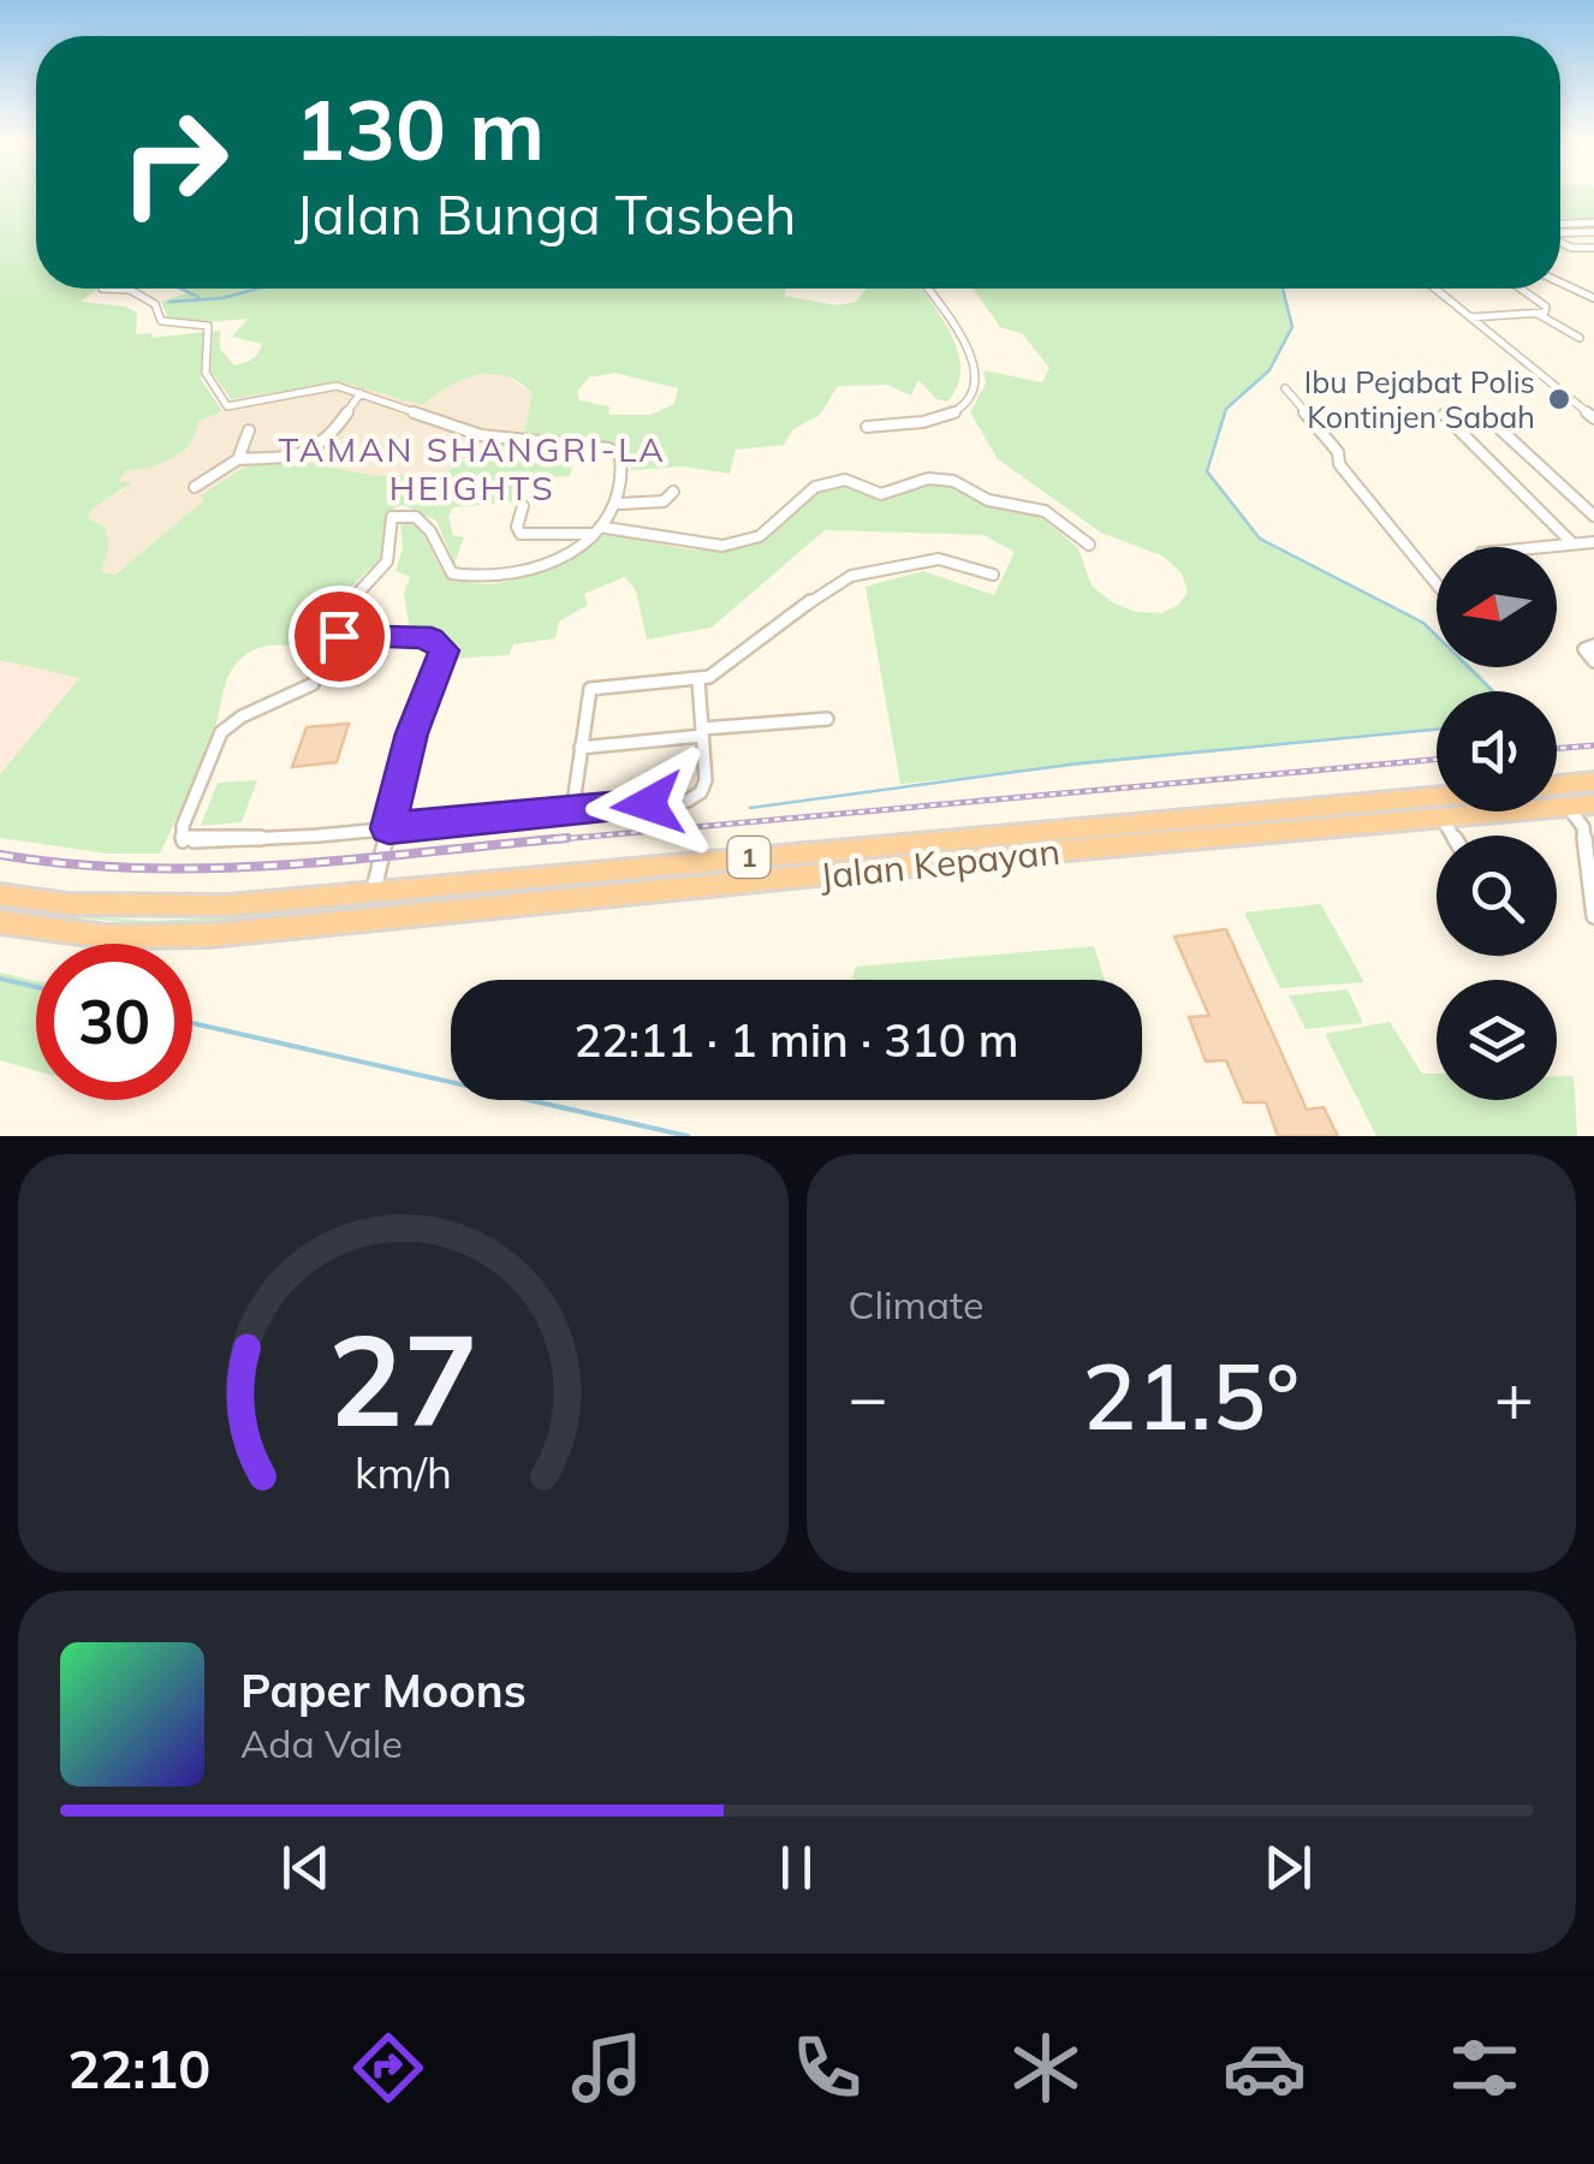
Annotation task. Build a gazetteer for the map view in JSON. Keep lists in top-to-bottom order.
{
  "streets": {
    "highway": ["1", "Jalan Kepayan"]
  },
  "districts": ["TAMAN SHANGRI-LA HEIGHTS"],
  "places": ["Ibu Pejabat Polis Kontinjen Sabah"],
  "north": "left",
  "page": {
    "turn": ["130 m", "Jalan Bunga Tasbeh"],
    "limit": "30",
    "trip": "22:11 · 1 min · 310 m",
    "tile": "Climate",
    "heat": ["−", "21.5°", "+"],
    "song": ["Paper Moons", "Ada Vale"],
    "tabs": "22:10",
    "gauge": ["27", "km/h"]
  }
}
